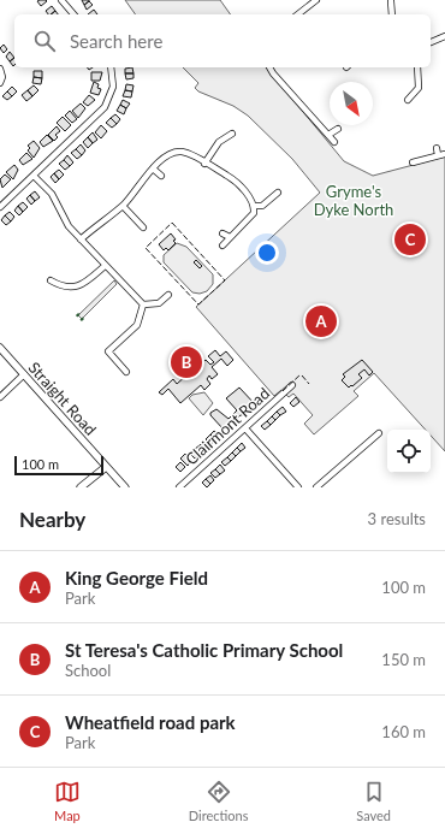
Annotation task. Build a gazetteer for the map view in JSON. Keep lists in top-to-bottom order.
{
  "streets": {
    "street": ["Straight Road", "Clairmont Road"]
  },
  "parks": ["Gryme's Dyke North"],
  "scale_bar": "100 m",
  "north": "bottom right",
  "page": {
    "search": "Search here",
    "pins": ["C", "A", "B"],
    "scale": "100 m",
    "heading": ["Nearby", "3 results"],
    "list": [
      {
        "mark": "A",
        "name": "King George Field",
        "note": "Park",
        "value": "100 m"
      },
      {
        "mark": "B",
        "name": "St Teresa's Catholic Primary School",
        "note": "School",
        "value": "150 m"
      },
      {
        "mark": "C",
        "name": "Wheatfield road park",
        "note": "Park",
        "value": "160 m"
      }
    ],
    "nav": ["Map", "Directions", "Saved"]
  }
}
